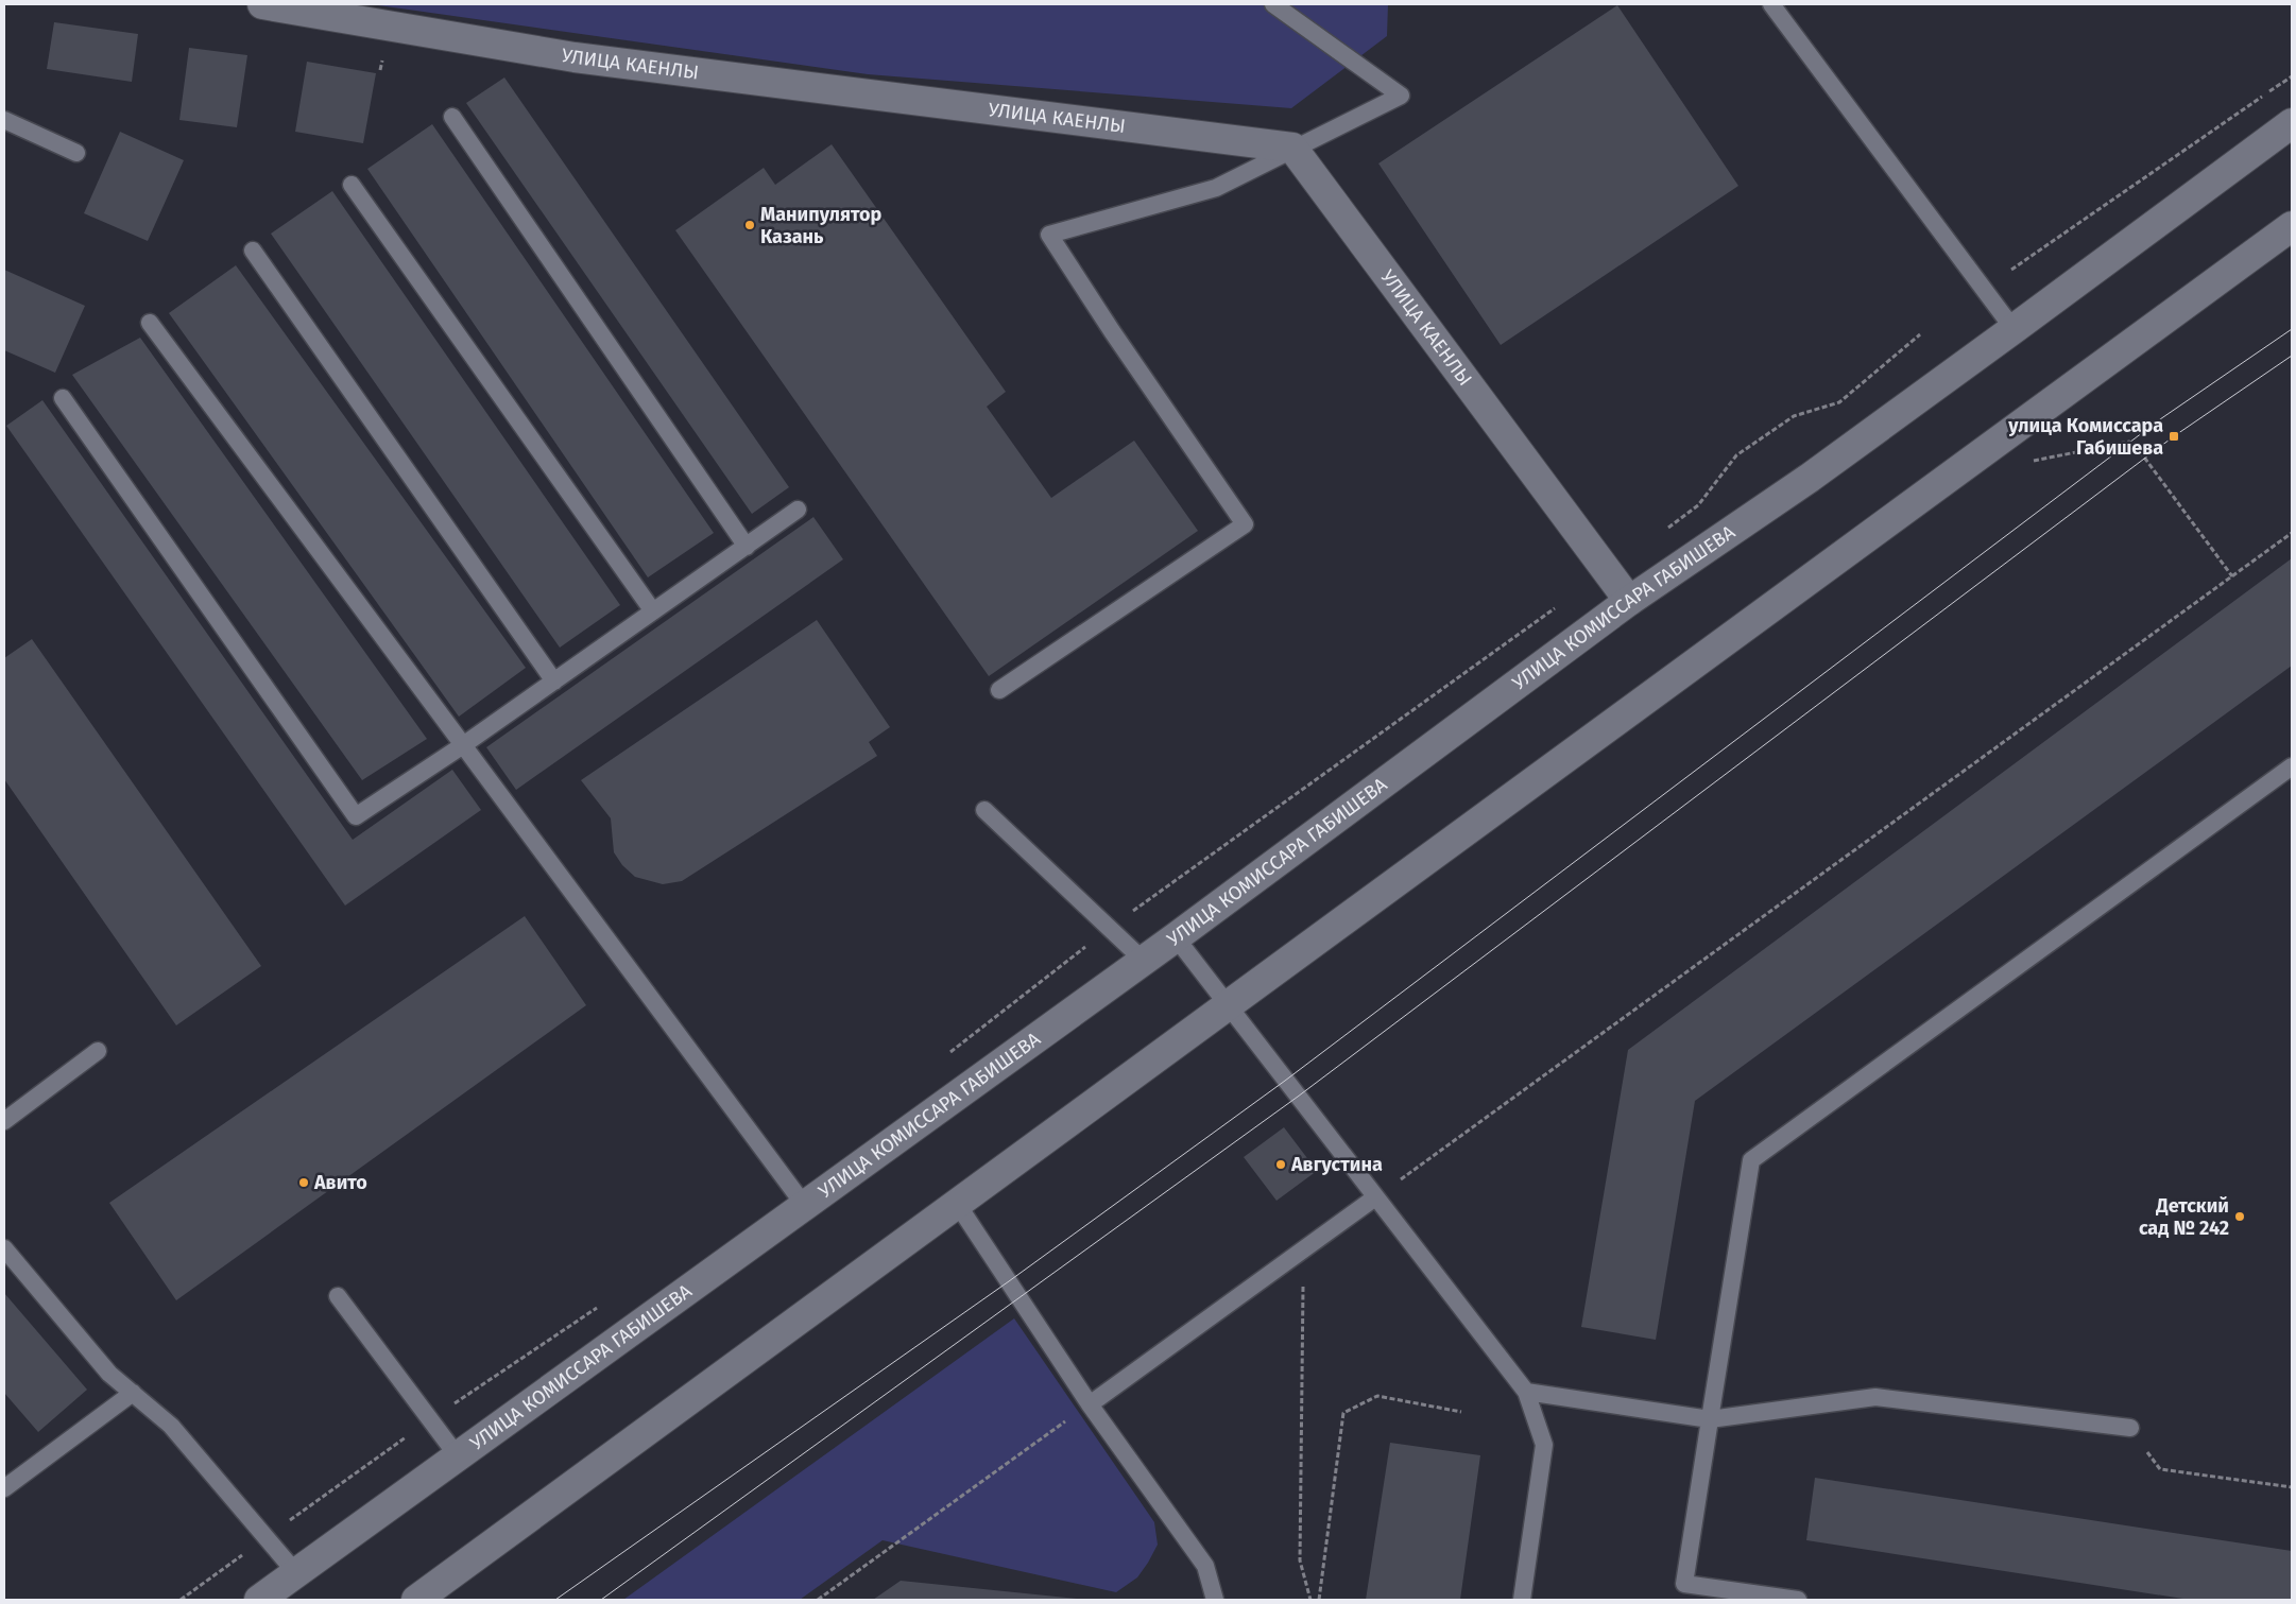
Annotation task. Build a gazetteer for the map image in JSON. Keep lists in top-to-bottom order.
{
  "streets": {
    "street": ["УЛИЦА КАЕНЛЫ", "УЛИЦА КОМИССАРА ГАБИШЕВА"]
  },
  "crossings": [
    ["УЛИЦА КАЕНЛЫ", "УЛИЦА КОМИССАРА ГАБИШЕВА"]
  ],
  "places": {
    "other": [
      "Манипулятор Казань",
      "Августина",
      "Авито",
      "Детский сад № 242"
    ],
    "transit": ["улица Комиссара Габишева"]
  }
}
